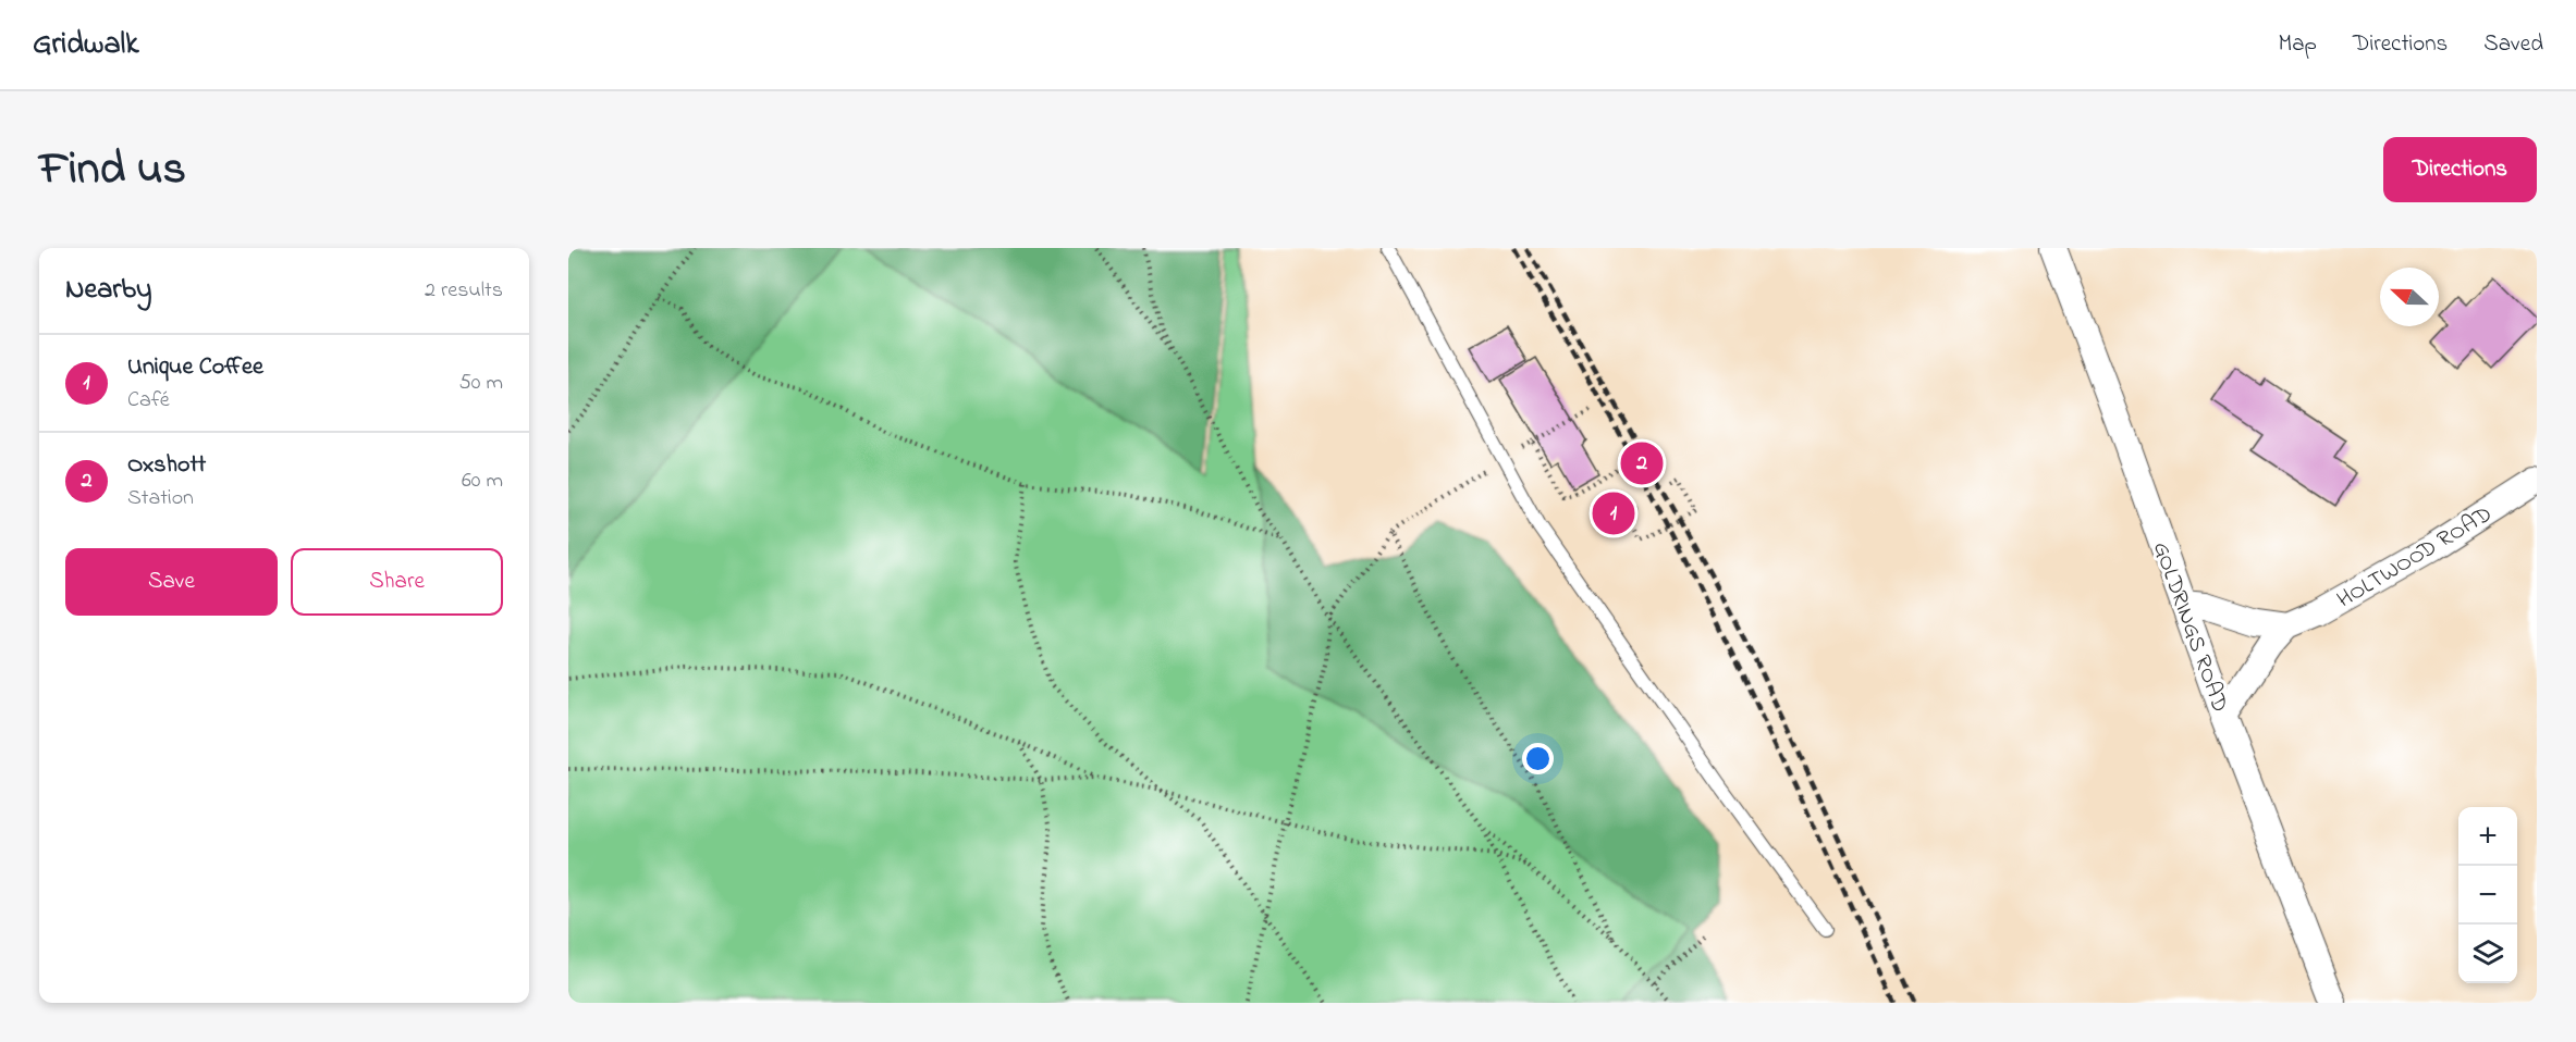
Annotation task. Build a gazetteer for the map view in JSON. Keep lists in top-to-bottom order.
{
  "streets": {
    "street": ["HOLTWOOD ROAD", "GOLDRINGS ROAD"]
  },
  "crossings": [
    ["HOLTWOOD ROAD", "GOLDRINGS ROAD"]
  ],
  "north": "left",
  "page": {
    "header": "Gridwalk",
    "nav": ["Map", "Directions", "Saved"],
    "title": "Find us",
    "buttons": [
      "Directions",
      ["Save", "Share"]
    ],
    "heading": ["Nearby", "2 results"],
    "list": [
      {
        "mark": "1",
        "name": "Unique Coffee",
        "note": "Café",
        "value": "50 m"
      },
      {
        "mark": "2",
        "name": "Oxshott",
        "note": "Station",
        "value": "60 m"
      }
    ],
    "pins": ["2", "1"],
    "map_buttons": ["+", "−"]
  }
}
